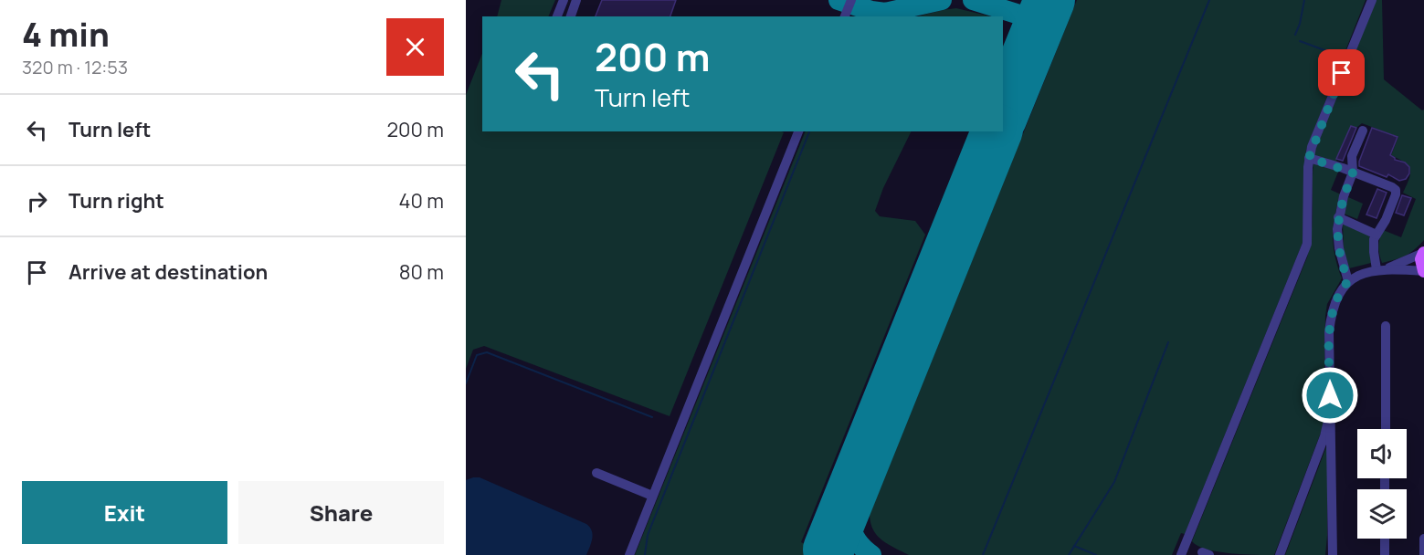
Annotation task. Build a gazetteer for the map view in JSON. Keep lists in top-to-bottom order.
{
  "page": {
    "heading": ["4 min", "320 m · 12:53"],
    "turn": ["200 m", "Turn left"],
    "list": [
      {
        "name": "Turn left",
        "value": "200 m"
      },
      {
        "name": "Turn right",
        "value": "40 m"
      },
      {
        "name": "Arrive at destination",
        "value": "80 m"
      }
    ],
    "buttons": ["Exit", "Share"]
  }
}
